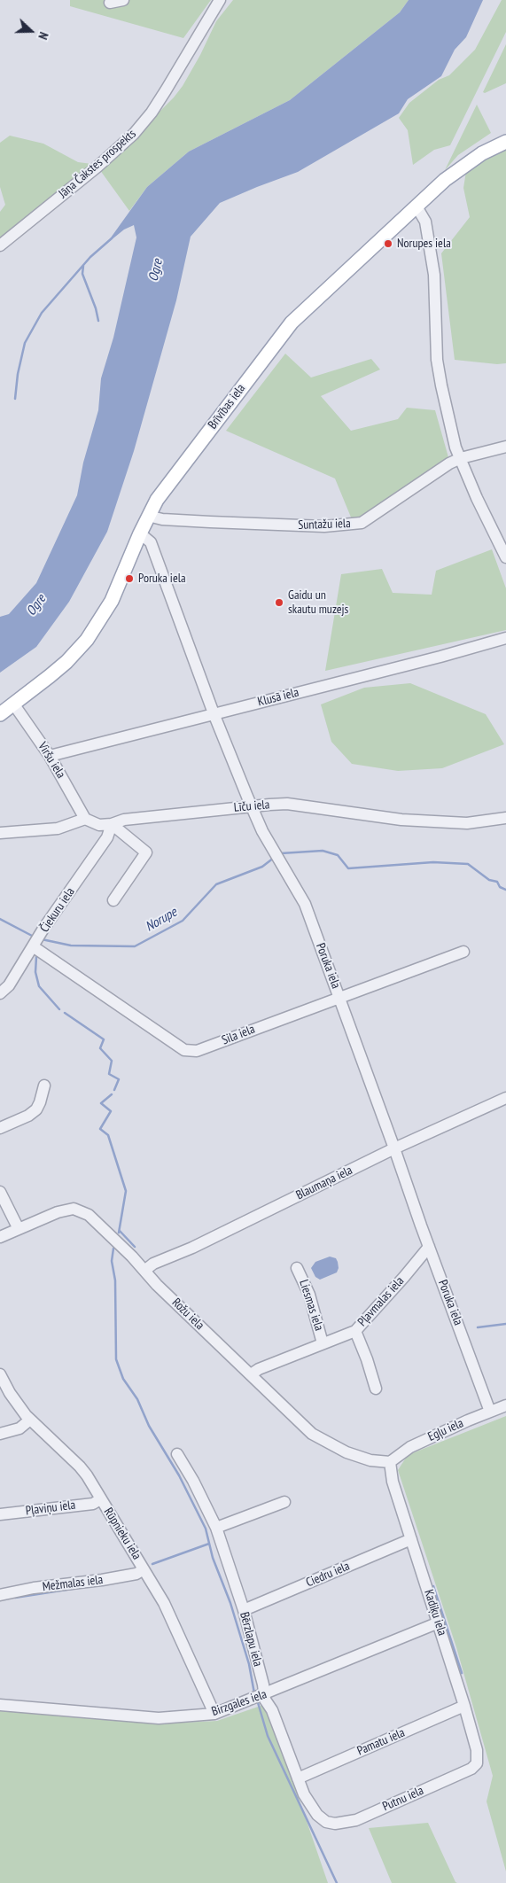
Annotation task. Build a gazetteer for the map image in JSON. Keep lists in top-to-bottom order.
{
  "streets": {
    "main road": ["Brīvības iela"],
    "street": [
      "Jāņa Čakstes prospekts",
      "Suntažu iela",
      "Klusā iela",
      "Viršu iela",
      "Līču iela",
      "Čiekuru iela",
      "Poruka iela",
      "Sila iela",
      "Blaumaņa iela",
      "Pļavmalas iela",
      "Liesmas iela",
      "Rožu iela",
      "Egļu iela",
      "Pļaviņu iela",
      "Rūpnieku iela",
      "Ciedru iela",
      "Mežmalas iela",
      "Kadiķu iela",
      "Bērzlapu iela",
      "Birzgales iela",
      "Pamatu iela",
      "Putnu iela"
    ]
  },
  "crossings": [
    ["Brīvības iela", "Suntažu iela"],
    ["Brīvības iela", "Viršu iela"],
    ["Brīvības iela", "Poruka iela"],
    ["Klusā iela", "Viršu iela"],
    ["Klusā iela", "Poruka iela"],
    ["Viršu iela", "Līču iela"],
    ["Līču iela", "Čiekuru iela"],
    ["Līču iela", "Poruka iela"],
    ["Čiekuru iela", "Sila iela"],
    ["Poruka iela", "Sila iela"],
    ["Poruka iela", "Blaumaņa iela"],
    ["Poruka iela", "Pļavmalas iela"],
    ["Poruka iela", "Egļu iela"],
    ["Blaumaņa iela", "Rožu iela"],
    ["Pļavmalas iela", "Liesmas iela"],
    ["Pļavmalas iela", "Rožu iela"],
    ["Rožu iela", "Egļu iela"],
    ["Rožu iela", "Kadiķu iela"],
    ["Egļu iela", "Kadiķu iela"],
    ["Pļaviņu iela", "Rūpnieku iela"],
    ["Rūpnieku iela", "Mežmalas iela"],
    ["Rūpnieku iela", "Birzgales iela"],
    ["Ciedru iela", "Kadiķu iela"],
    ["Ciedru iela", "Bērzlapu iela"],
    ["Kadiķu iela", "Birzgales iela"],
    ["Kadiķu iela", "Pamatu iela"],
    ["Kadiķu iela", "Putnu iela"],
    ["Bērzlapu iela", "Birzgales iela"],
    ["Bērzlapu iela", "Pamatu iela"],
    ["Bērzlapu iela", "Putnu iela"]
  ],
  "water": ["Ogre", "Norupe"],
  "places": ["Norupes iela", "Poruka iela", "Gaidu un skautu muzejs"],
  "north": "right"
}
